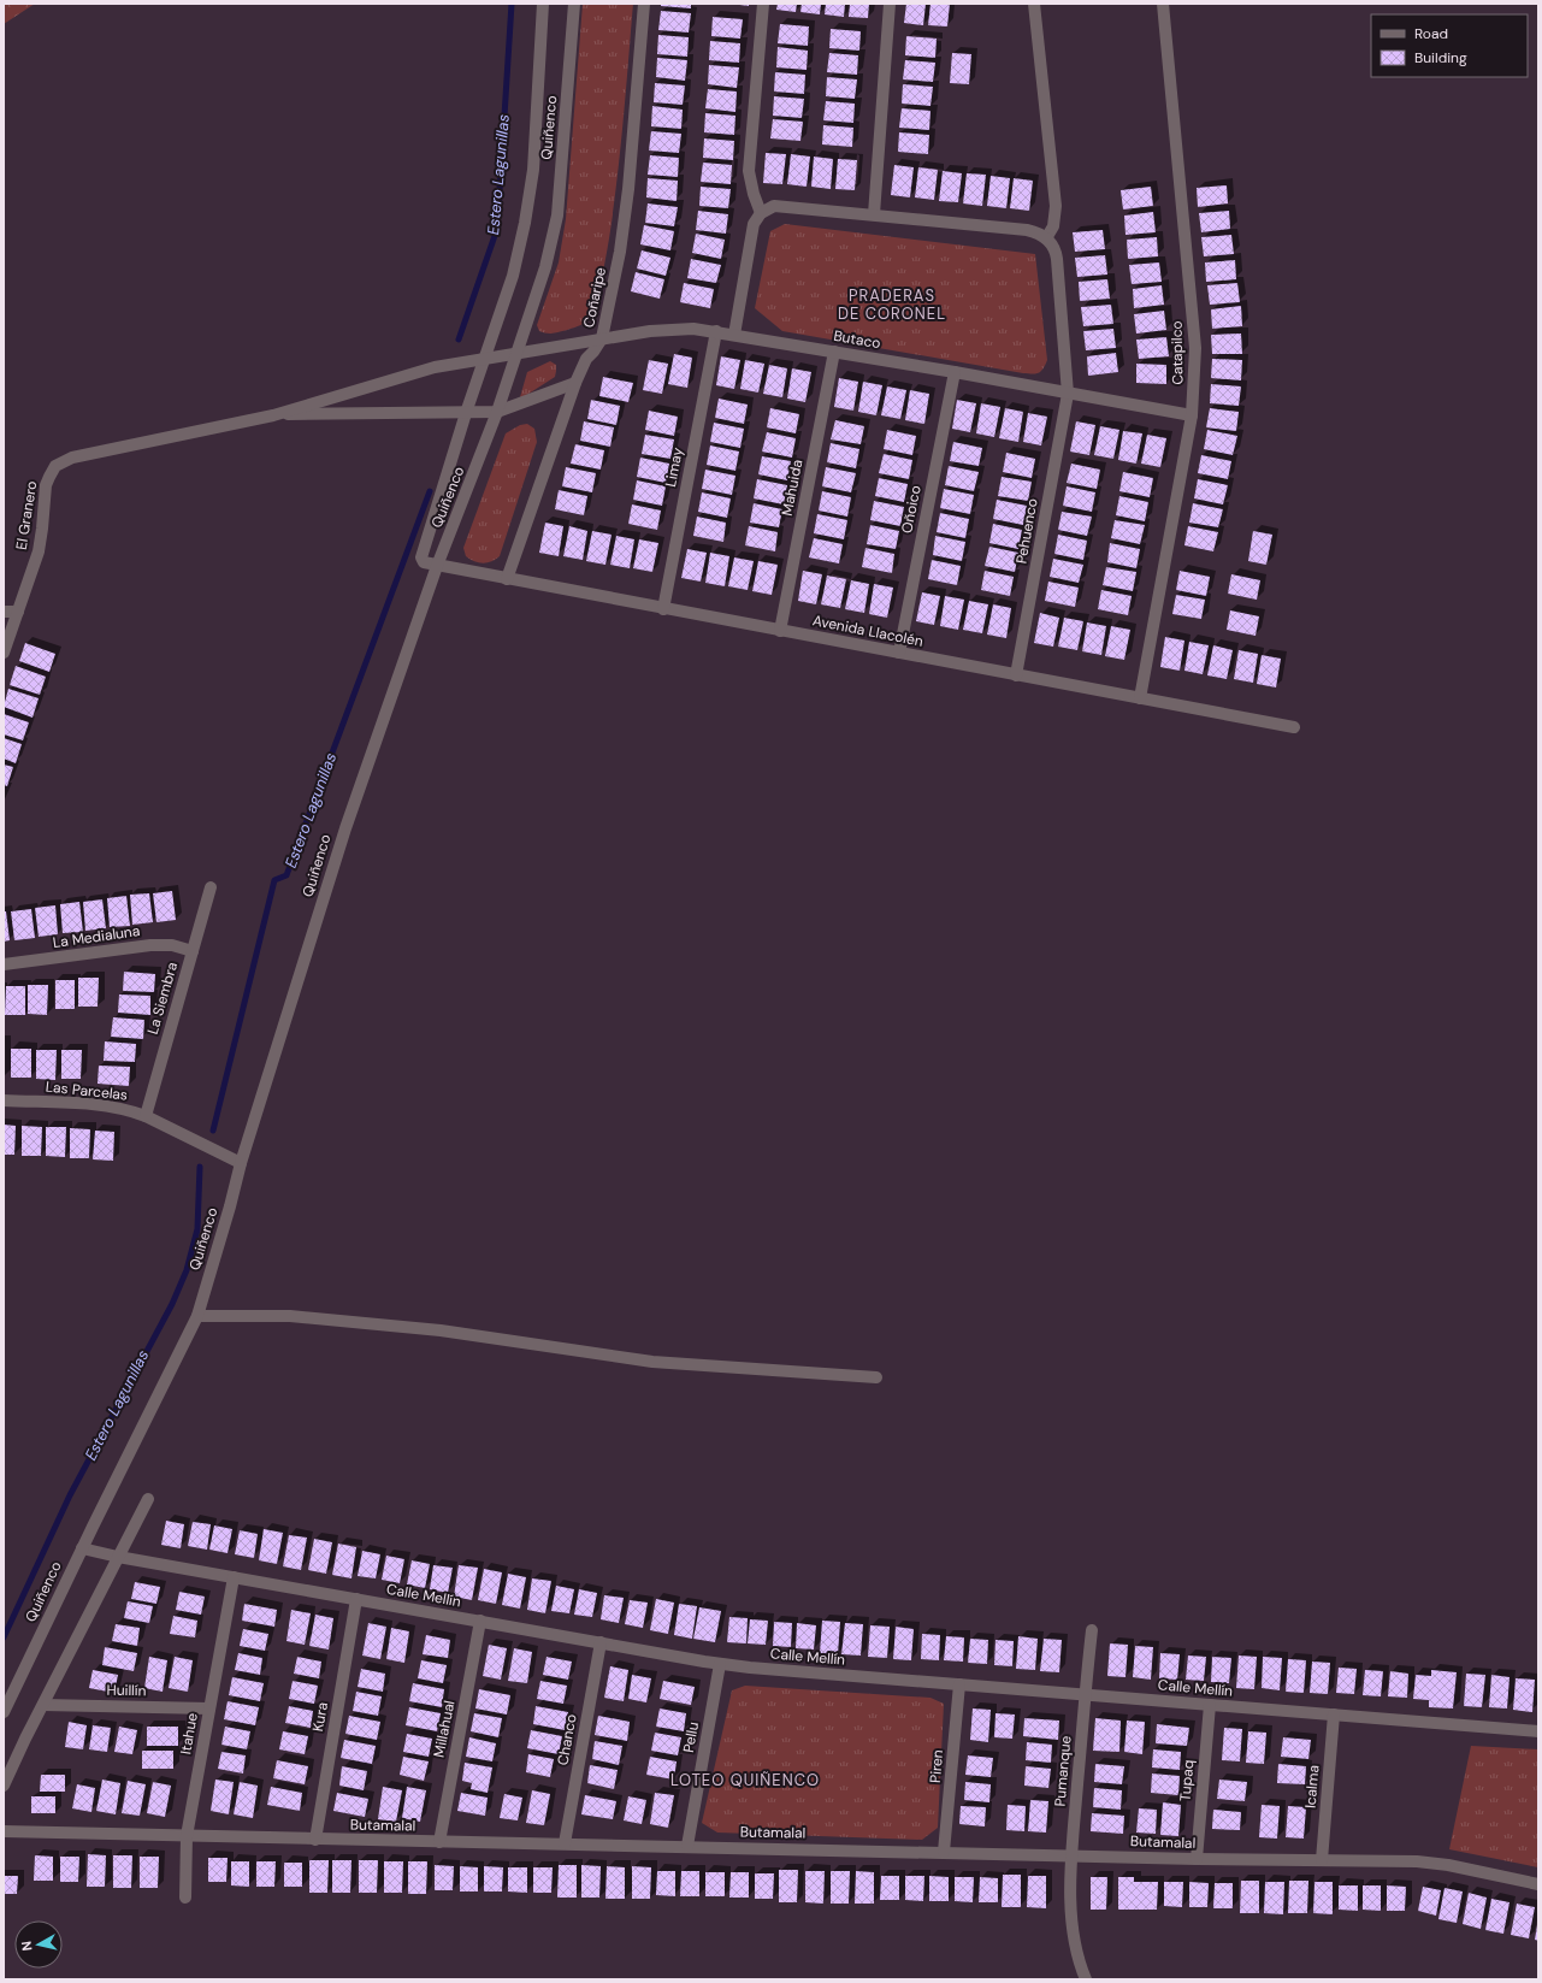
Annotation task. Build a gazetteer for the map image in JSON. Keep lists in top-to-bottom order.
{
  "streets": {
    "street": [
      "Quiñenco",
      "Coñaripe",
      "Butaco",
      "Catapilco",
      "Limay",
      "Mahuida",
      "Oñoico",
      "El Granero",
      "Pehuenco",
      "Avenida Llacolén",
      "La Medialuna",
      "La Siembra",
      "Las Parcelas",
      "Calle Mellín",
      "Huillín",
      "Kura",
      "Millahual",
      "Itahue",
      "Pellu",
      "Chanco",
      "Piren",
      "Pumanque",
      "Tupaq",
      "Icalma",
      "Butamalal"
    ]
  },
  "crossings": [
    ["Quiñenco", "Butaco"],
    ["Quiñenco", "Avenida Llacolén"],
    ["Quiñenco", "Las Parcelas"],
    ["Quiñenco", "Calle Mellín"],
    ["Coñaripe", "Butaco"],
    ["Coñaripe", "Avenida Llacolén"],
    ["Butaco", "Catapilco"],
    ["Butaco", "Limay"],
    ["Butaco", "Mahuida"],
    ["Butaco", "Oñoico"],
    ["Butaco", "El Granero"],
    ["Butaco", "Pehuenco"],
    ["Catapilco", "Avenida Llacolén"],
    ["Limay", "Avenida Llacolén"],
    ["Mahuida", "Avenida Llacolén"],
    ["Oñoico", "Avenida Llacolén"],
    ["Pehuenco", "Avenida Llacolén"],
    ["La Medialuna", "La Siembra"],
    ["La Siembra", "Las Parcelas"],
    ["Calle Mellín", "Kura"],
    ["Calle Mellín", "Millahual"],
    ["Calle Mellín", "Itahue"],
    ["Calle Mellín", "Pellu"],
    ["Calle Mellín", "Chanco"],
    ["Calle Mellín", "Piren"],
    ["Calle Mellín", "Pumanque"],
    ["Calle Mellín", "Tupaq"],
    ["Calle Mellín", "Icalma"],
    ["Huillín", "Itahue"],
    ["Kura", "Butamalal"],
    ["Millahual", "Butamalal"],
    ["Itahue", "Butamalal"],
    ["Pellu", "Butamalal"],
    ["Chanco", "Butamalal"],
    ["Piren", "Butamalal"],
    ["Pumanque", "Butamalal"],
    ["Tupaq", "Butamalal"],
    ["Icalma", "Butamalal"]
  ],
  "districts": ["PRADERAS DE CORONEL", "LOTEO QUIÑENCO"],
  "water": ["Estero Lagunillas"],
  "legend": ["Road", "Building"],
  "north": "left"
}
